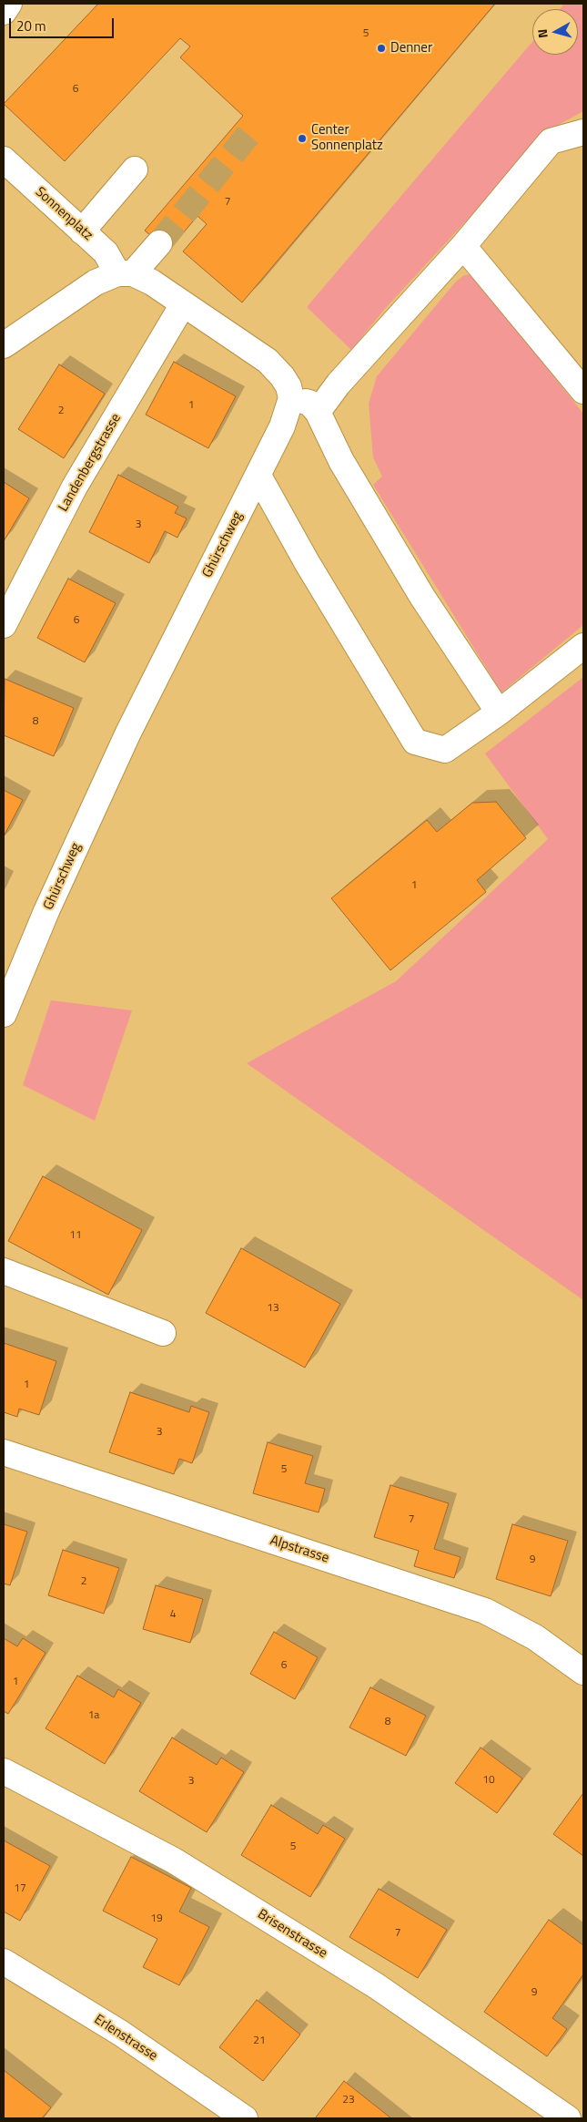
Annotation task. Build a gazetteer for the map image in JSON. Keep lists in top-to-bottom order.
{
  "streets": {
    "street": [
      "Sonnenplatz",
      "Landenbergstrasse",
      "Ghürschweg",
      "Alpstrasse",
      "Brisenstrasse",
      "Erlenstrasse"
    ]
  },
  "places": ["Denner", "Center Sonnenplatz"],
  "house_numbers": [
    "5",
    "6",
    "7",
    "1",
    "2",
    "3",
    "6",
    "8",
    "1",
    "11",
    "13",
    "1",
    "3",
    "5",
    "7",
    "9",
    "2",
    "4",
    "6",
    "1",
    "1a",
    "8",
    "10",
    "3",
    "5",
    "17",
    "19",
    "7",
    "9",
    "21",
    "23"
  ],
  "scale_bar": "20 m",
  "north": "left"
}
